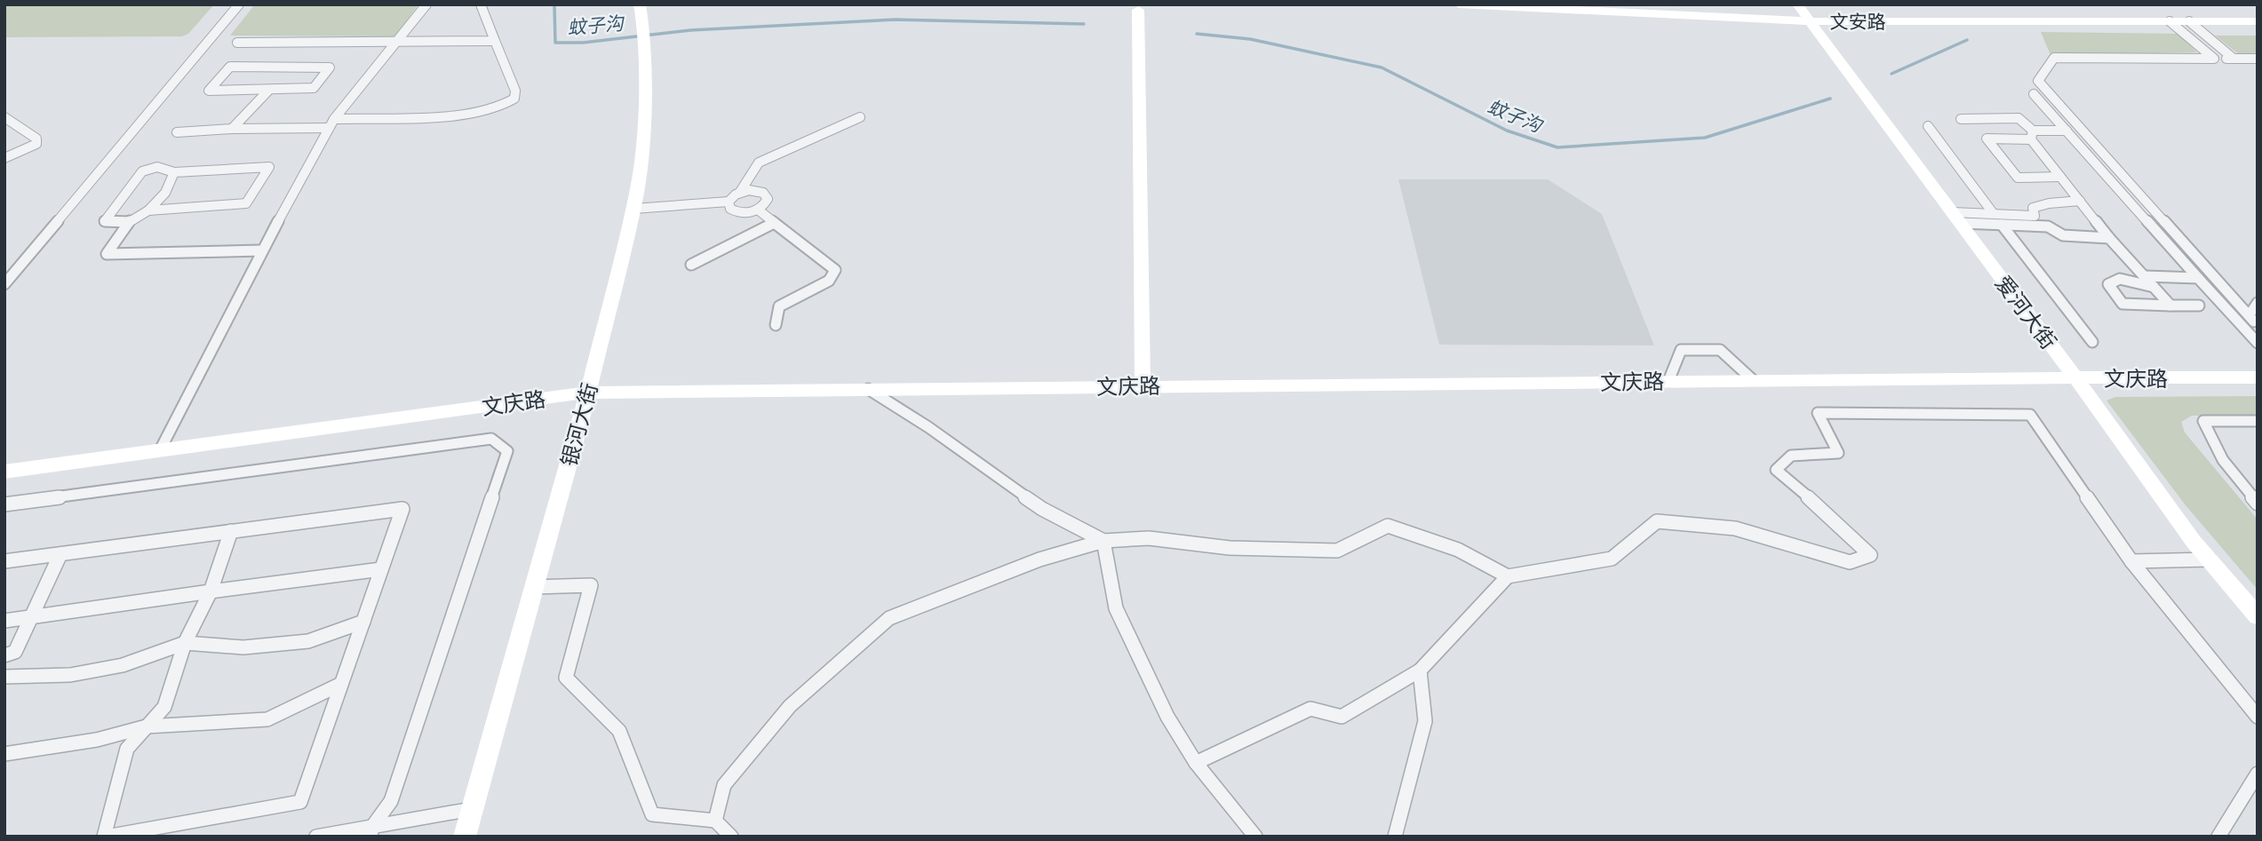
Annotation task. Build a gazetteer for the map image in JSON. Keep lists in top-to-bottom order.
{
  "streets": {
    "street": [
      "文安路",
      "爱河大街",
      "文庆路",
      "银河大街"
    ]
  },
  "crossings": [
    ["文安路", "爱河大街"],
    ["爱河大街", "文庆路"],
    ["文庆路", "银河大街"]
  ],
  "water": ["蚊子沟"]
}
